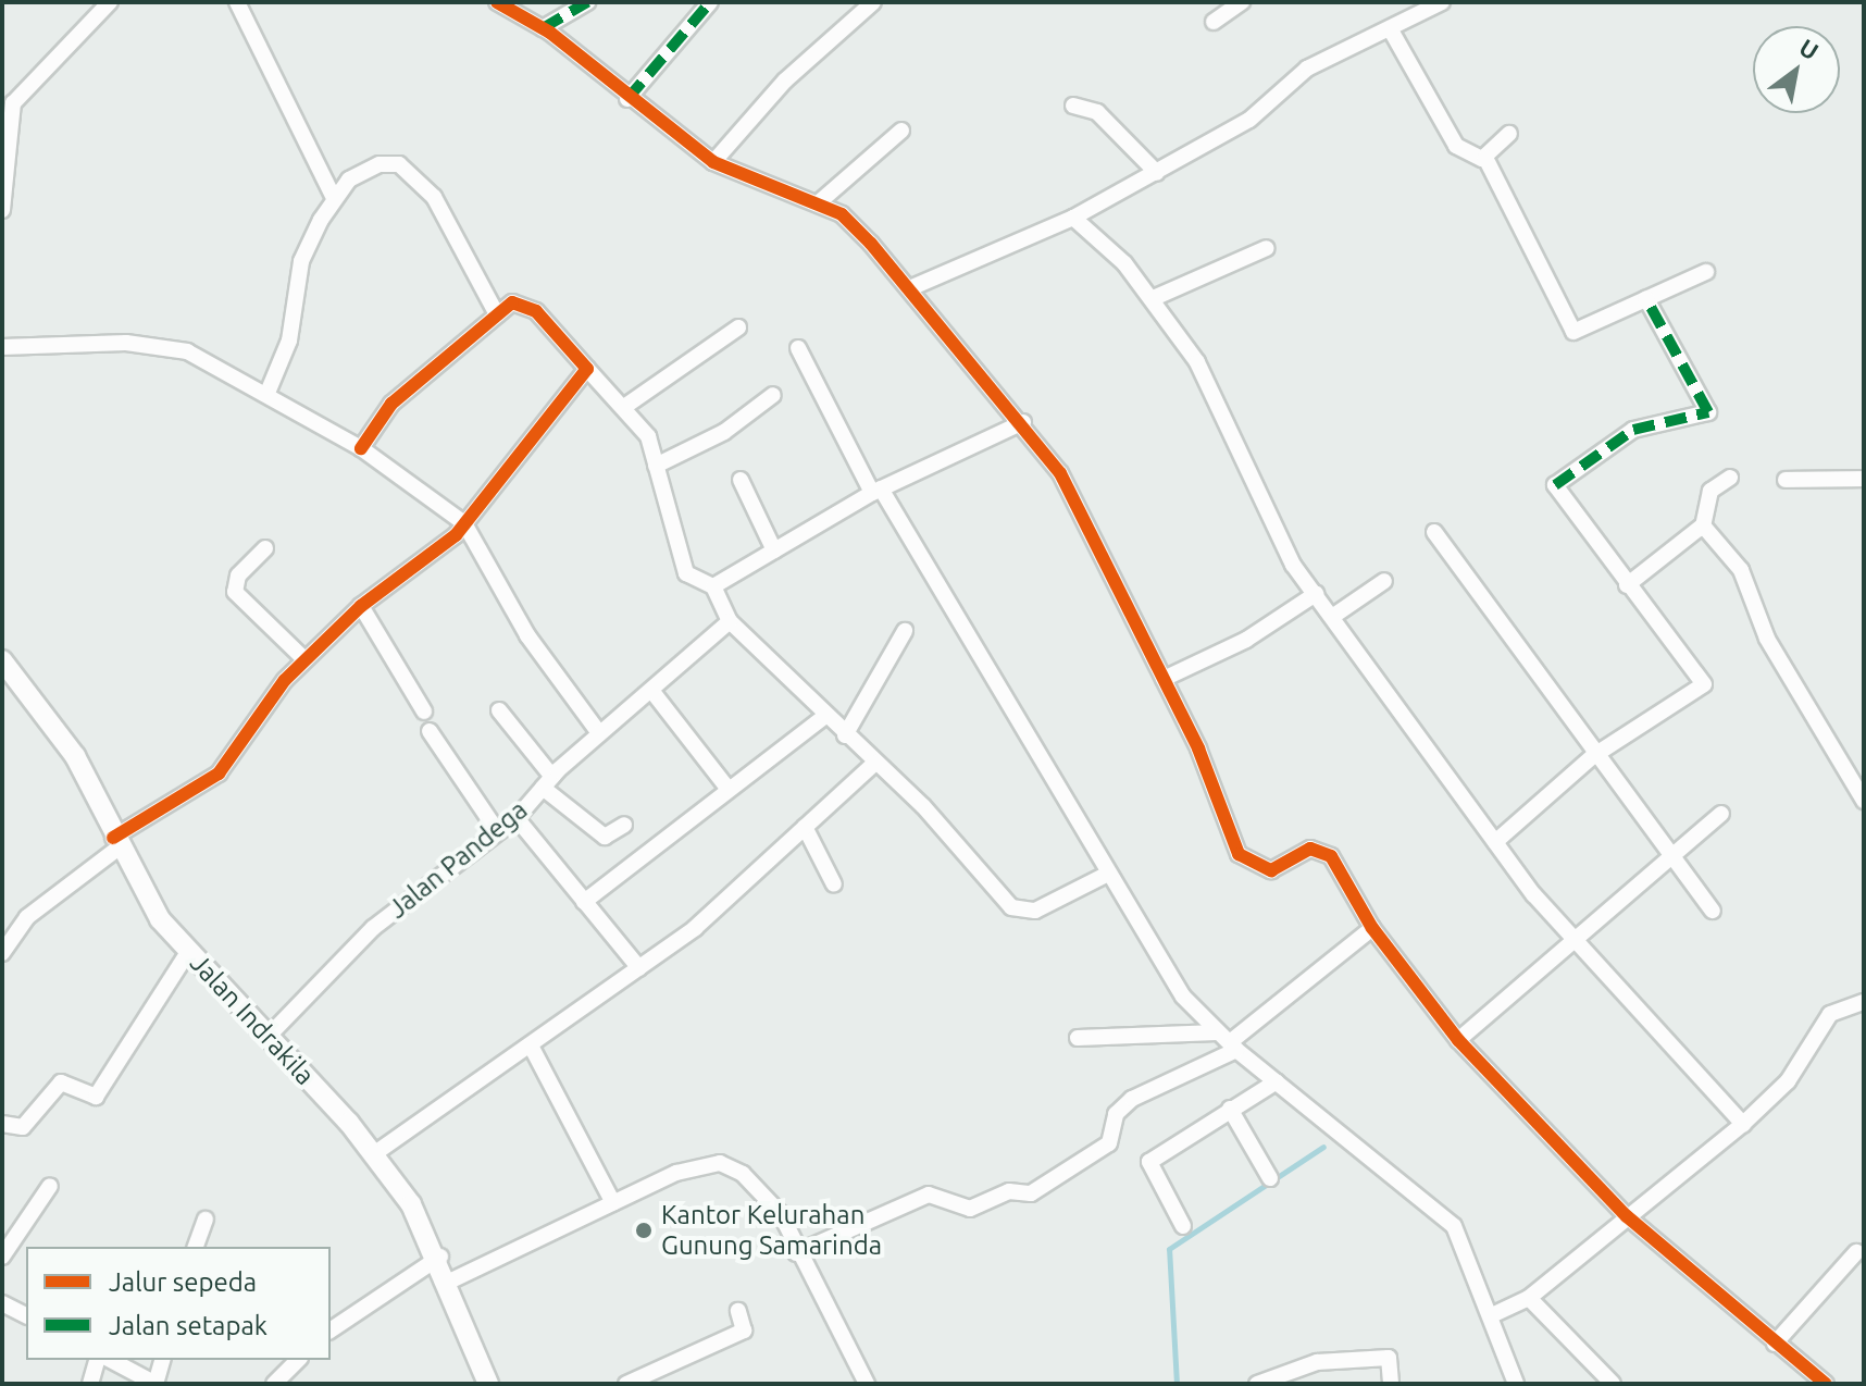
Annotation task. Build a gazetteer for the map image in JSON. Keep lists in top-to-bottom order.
{
  "streets": {
    "street": ["Jalan Pandega", "Jalan Indrakila"]
  },
  "crossings": [
    ["Jalan Pandega", "Jalan Indrakila"]
  ],
  "places": ["Kantor Kelurahan Gunung Samarinda"],
  "legend": ["Jalur sepeda", "Jalan setapak"],
  "north": "top right"
}
